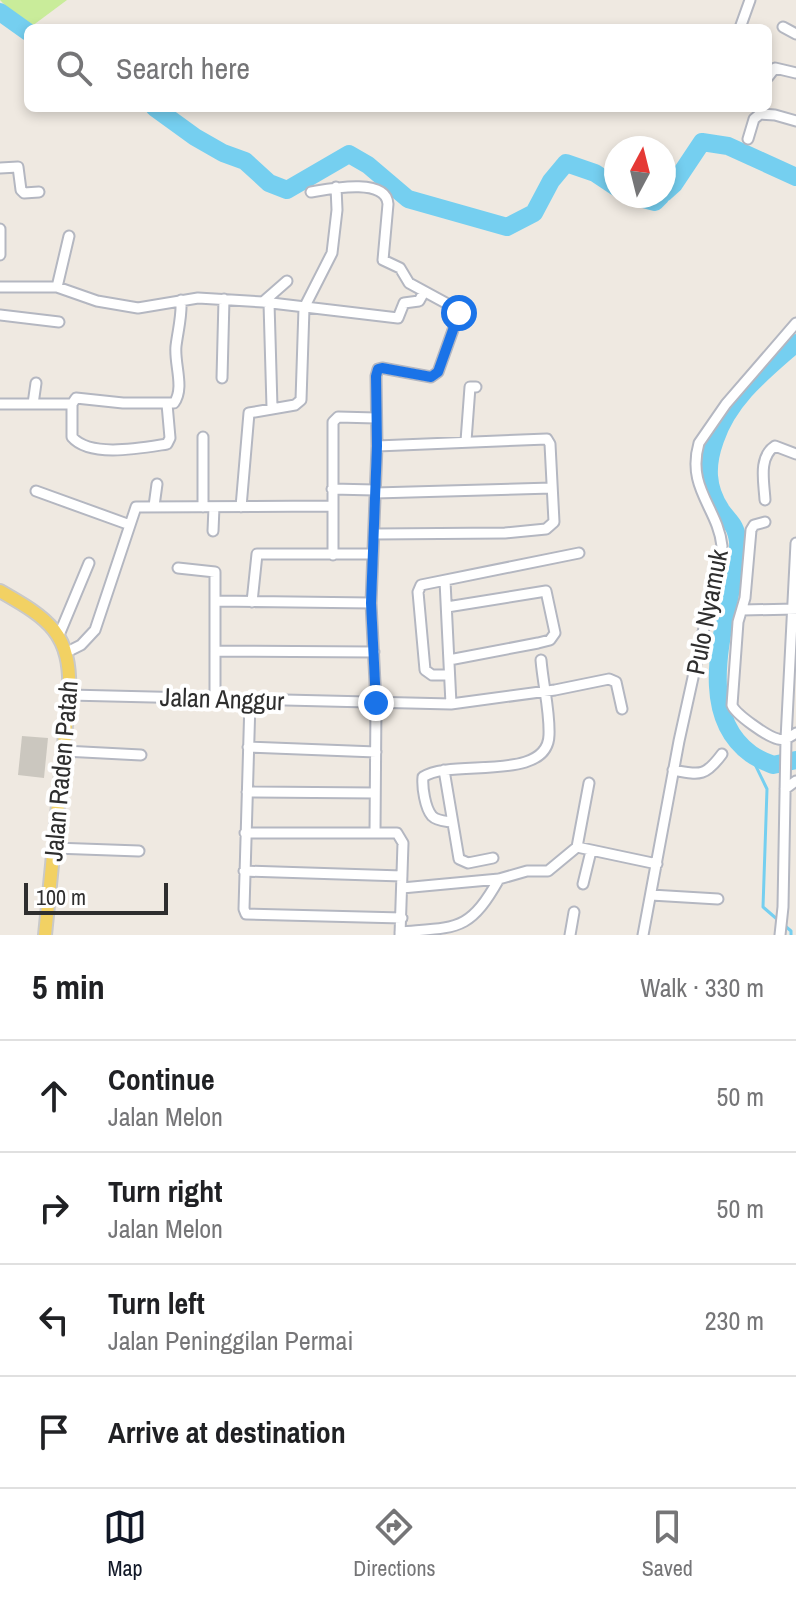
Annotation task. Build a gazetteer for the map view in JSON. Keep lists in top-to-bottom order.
{
  "streets": {
    "main road": ["Jalan Raden Patah"],
    "street": ["Pulo Nyamuk", "Jalan Anggur"]
  },
  "crossings": [
    ["Jalan Anggur", "Jalan Raden Patah"]
  ],
  "scale_bar": "100 m",
  "north": "top",
  "page": {
    "search": "Search here",
    "scale": "100 m",
    "heading": ["5 min", "Walk · 330 m"],
    "list": [
      ["Continue", "Jalan Melon", "50 m"],
      ["Turn right", "Jalan Melon", "50 m"],
      ["Turn left", "Jalan Peninggilan Permai", "230 m"],
      "Arrive at destination"
    ],
    "nav": ["Map", "Directions", "Saved"]
  }
}
